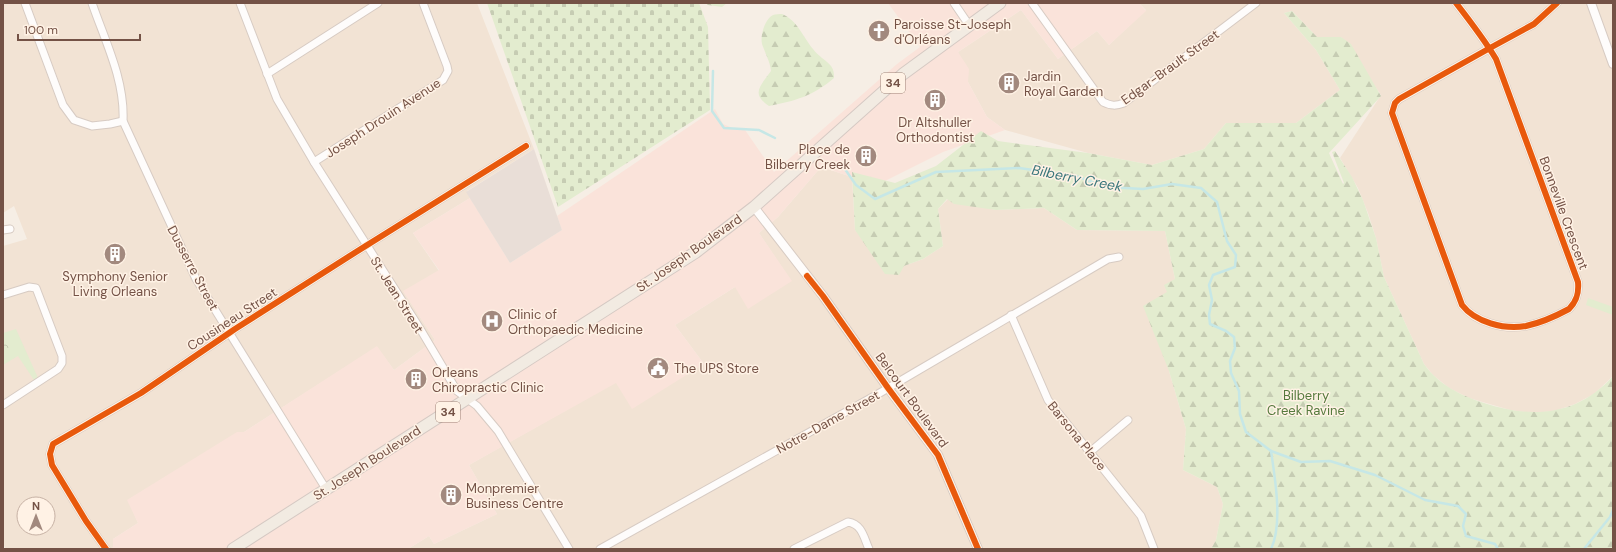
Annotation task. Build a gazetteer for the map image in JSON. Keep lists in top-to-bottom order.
{
  "streets": {
    "main road": ["34", "St. Joseph Boulevard"],
    "street": [
      "Edgar-Brault Street",
      "Joseph Drouin Avenue",
      "Bonneville Crescent",
      "Dusserre Street",
      "St. Jean Street",
      "Cousineau Street",
      "Belcourt Boulevard",
      "Notre-Dame Street",
      "Barsona Place"
    ]
  },
  "crossings": [
    ["Joseph Drouin Avenue", "St. Jean Street"],
    ["St. Joseph Boulevard", "Dusserre Street"],
    ["St. Joseph Boulevard", "St. Jean Street"],
    ["St. Joseph Boulevard", "Belcourt Boulevard"],
    ["Dusserre Street", "Cousineau Street"],
    ["St. Jean Street", "Cousineau Street"],
    ["Belcourt Boulevard", "Notre-Dame Street"],
    ["Notre-Dame Street", "Barsona Place"]
  ],
  "water": ["Bilberry Creek"],
  "parks": ["Bilberry Creek Ravine"],
  "places": {
    "church": ["Paroisse St-Joseph d'Orléans"],
    "building": [
      "Jardin Royal Garden",
      "Dr Altshuller Orthodontist",
      "Place de Bilberry Creek",
      "Symphony Senior Living Orleans",
      "Orleans Chiropractic Clinic",
      "Monpremier Business Centre"
    ],
    "hospital": ["Clinic of Orthopaedic Medicine"],
    "public building": ["The UPS Store"]
  },
  "scale_bar": "100 m",
  "north": "top"
}
